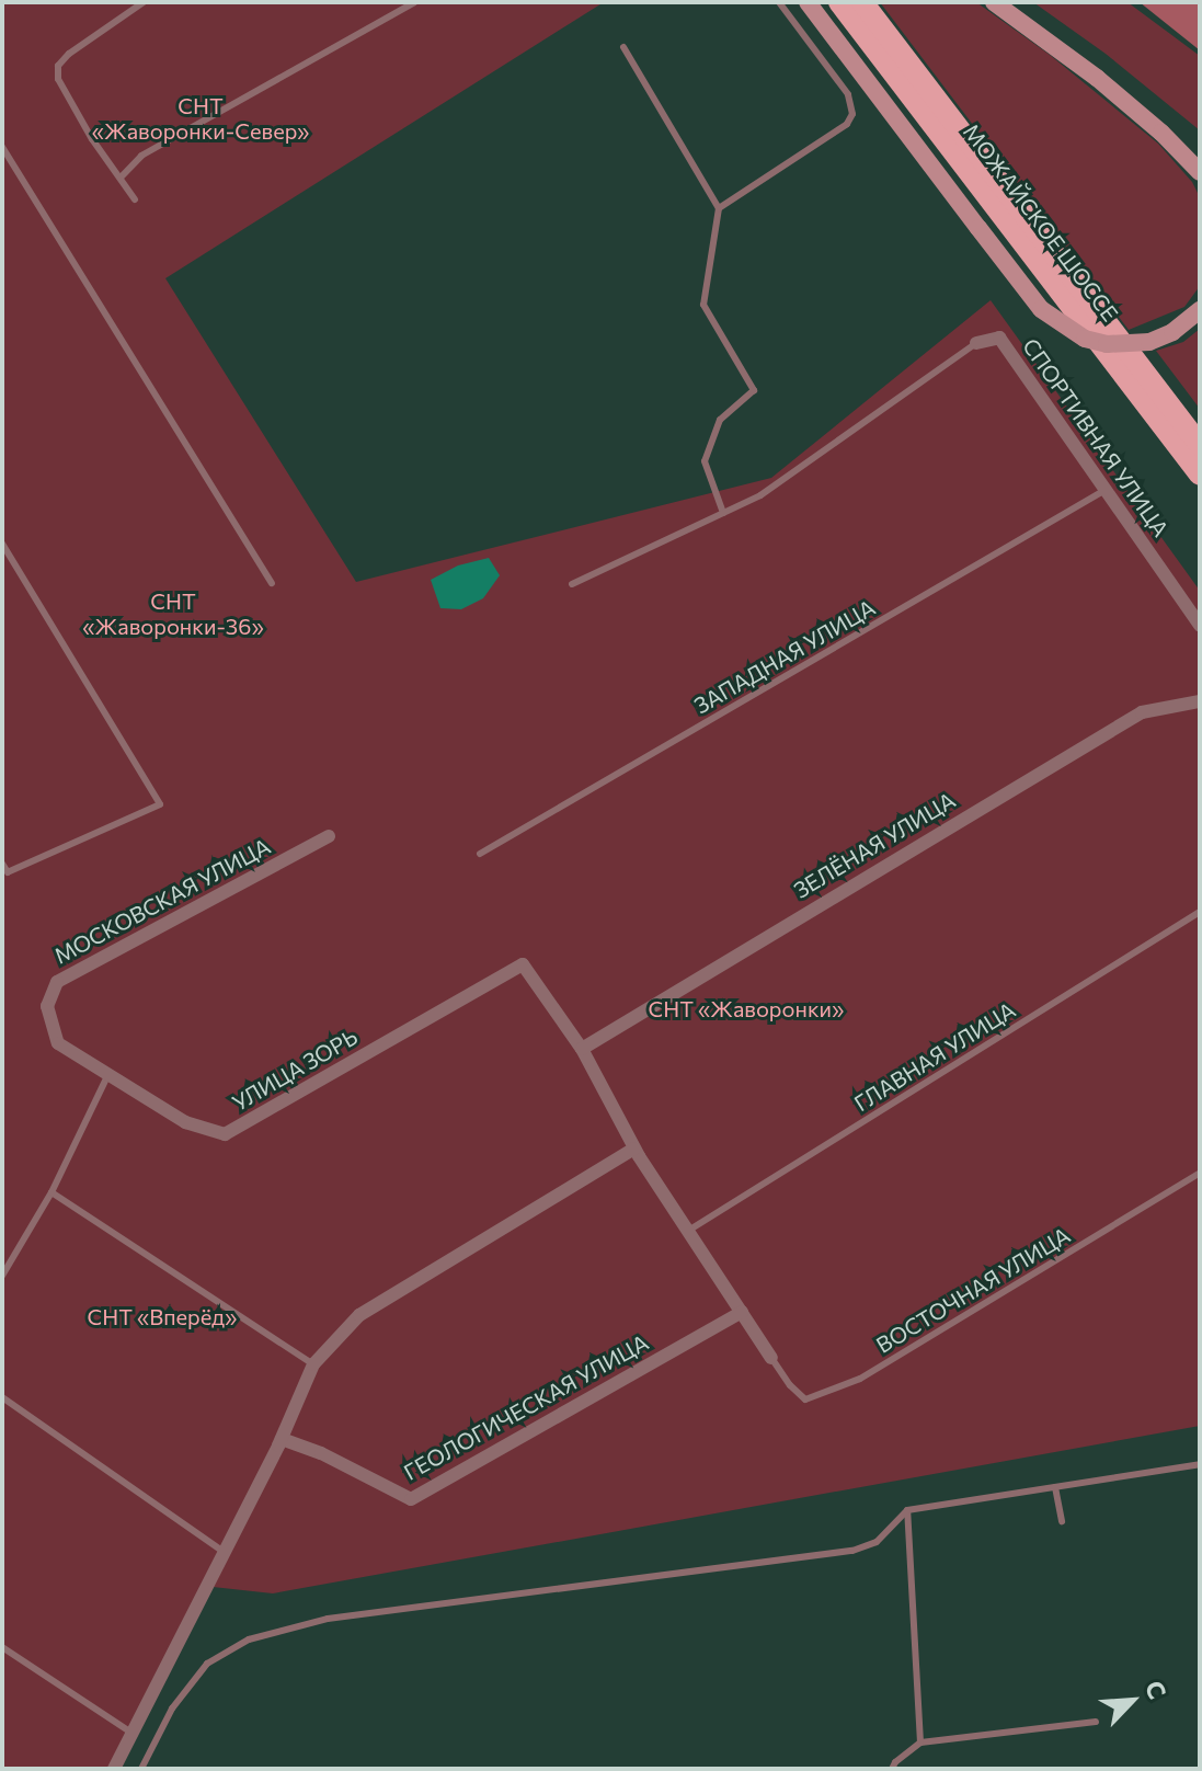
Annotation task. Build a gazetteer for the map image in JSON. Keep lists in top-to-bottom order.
{
  "streets": {
    "main road": ["МОЖАЙСКОЕ ШОССЕ"],
    "street": [
      "СПОРТИВНАЯ УЛИЦА",
      "ЗЕЛЁНАЯ УЛИЦА",
      "МОСКОВСКАЯ УЛИЦА",
      "УЛИЦА ЗОРЬ",
      "ГЕОЛОГИЧЕСКАЯ УЛИЦА"
    ],
    "lane": ["ЗАПАДНАЯ УЛИЦА", "ГЛАВНАЯ УЛИЦА", "ВОСТОЧНАЯ УЛИЦА"]
  },
  "crossings": [
    ["СПОРТИВНАЯ УЛИЦА", "ЗАПАДНАЯ УЛИЦА"],
    ["ЗЕЛЁНАЯ УЛИЦА", "УЛИЦА ЗОРЬ"],
    ["МОСКОВСКАЯ УЛИЦА", "УЛИЦА ЗОРЬ"]
  ],
  "parks": [
    "СНТ «Жаворонки-Север»",
    "СНТ «Жаворонки-36»",
    "СНТ «Жаворонки»",
    "СНТ «Вперёд»"
  ],
  "north": "top right"
}
